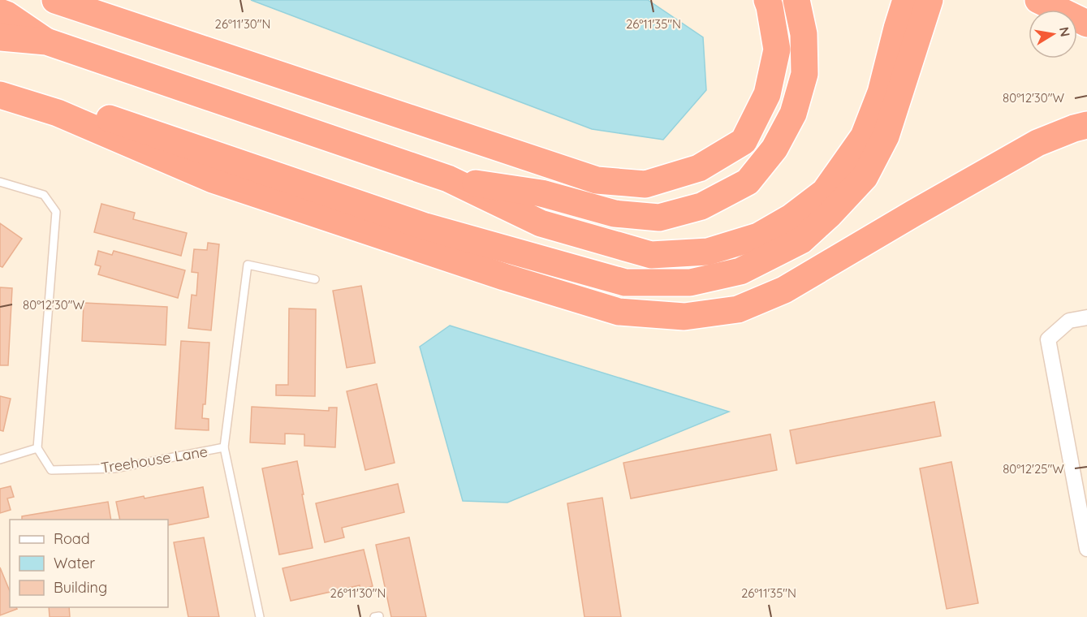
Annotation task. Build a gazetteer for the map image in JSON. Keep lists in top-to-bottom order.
{
  "streets": {
    "lane": ["Treehouse Lane"]
  },
  "legend": ["Road", "Water", "Building"],
  "north": "right",
  "coordinates": [
    "26°11'30\"N",
    "26°11'35\"N",
    "80°12'30\"W",
    "80°12'25\"W"
  ]
}
